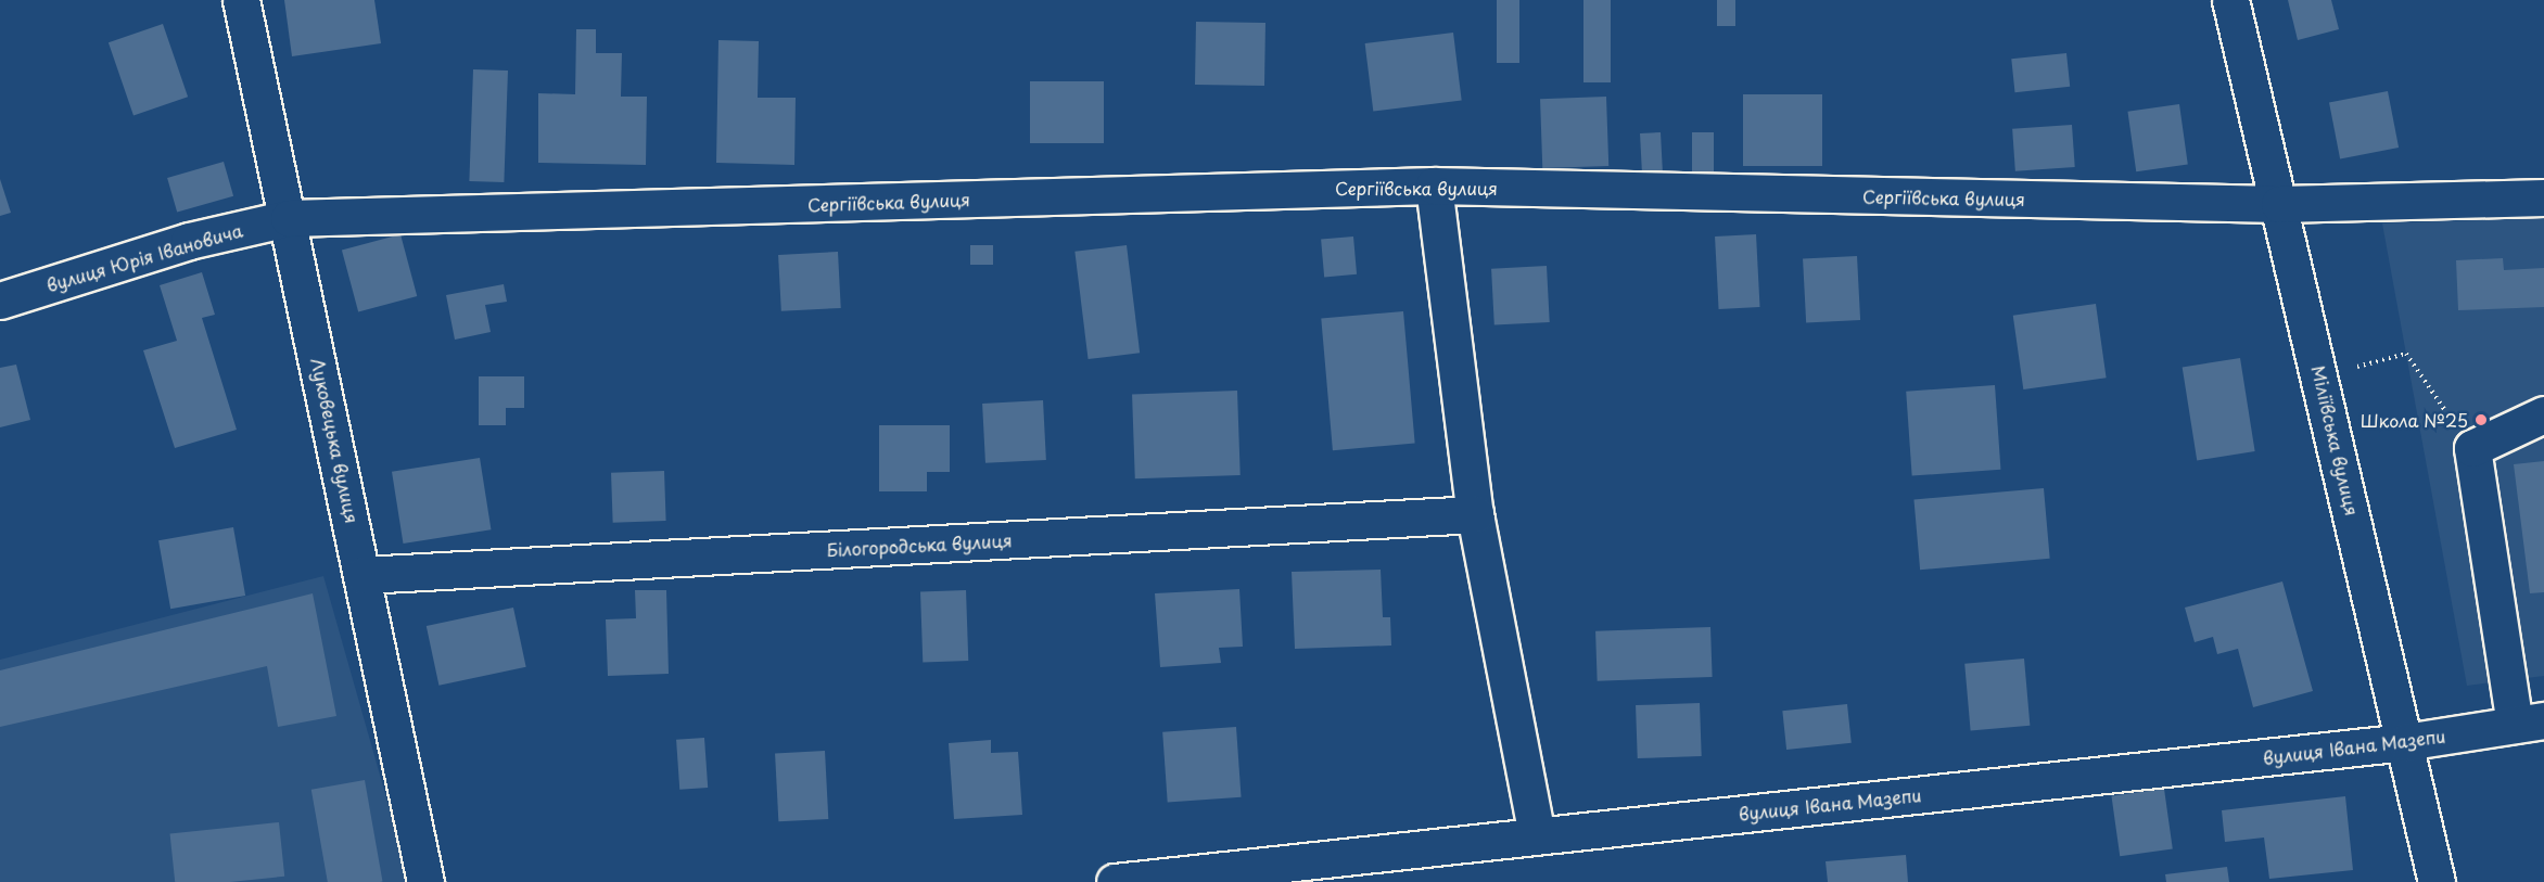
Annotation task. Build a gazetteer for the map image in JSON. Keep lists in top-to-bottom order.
{
  "streets": {
    "street": [
      "Сергіївська вулиця",
      "вулиця Юрія Івановича",
      "Луковецька вулиця",
      "Міліївська вулиця",
      "Білогородська вулиця",
      "вулиця Івана Мазепи"
    ]
  },
  "crossings": [
    ["Сергіївська вулиця", "вулиця Юрія Івановича"],
    ["Сергіївська вулиця", "Луковецька вулиця"],
    ["Сергіївська вулиця", "Міліївська вулиця"],
    ["вулиця Юрія Івановича", "Луковецька вулиця"],
    ["Луковецька вулиця", "Білогородська вулиця"],
    ["Міліївська вулиця", "вулиця Івана Мазепи"]
  ],
  "places": ["Школа №25"]
}
